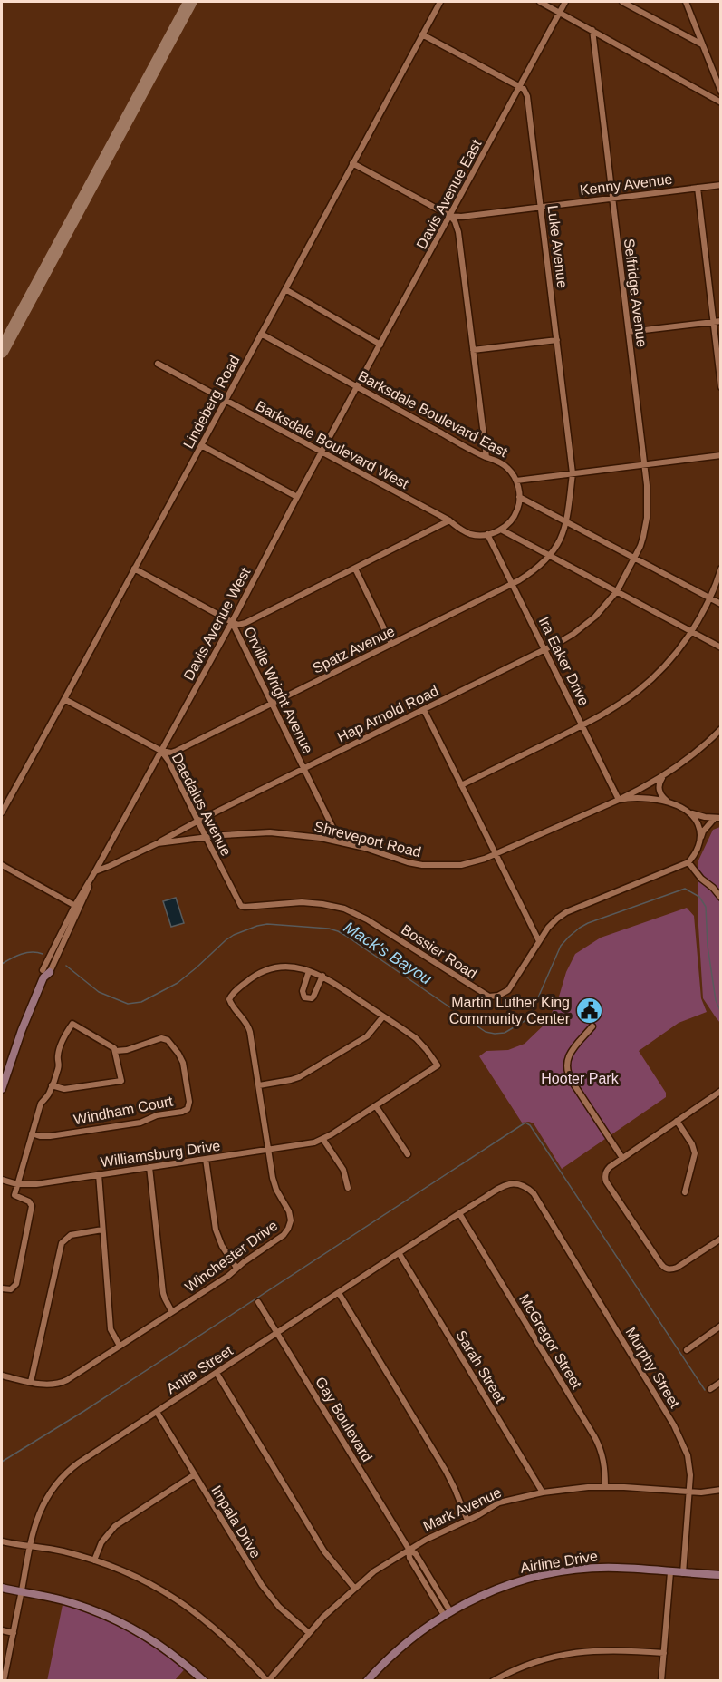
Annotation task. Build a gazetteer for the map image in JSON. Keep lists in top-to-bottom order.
{
  "streets": {
    "main road": ["Airline Drive"],
    "street": [
      "Kenny Avenue",
      "Davis Avenue East",
      "Luke Avenue",
      "Selfridge Avenue",
      "Lindeberg Road",
      "Barksdale Boulevard East",
      "Barksdale Boulevard West",
      "Davis Avenue West",
      "Spatz Avenue",
      "Ira Eaker Drive",
      "Orville Wright Avenue",
      "Hap Arnold Road",
      "Daedalus Avenue",
      "Shreveport Road",
      "Bossier Road",
      "Windham Court",
      "Williamsburg Drive",
      "Winchester Drive",
      "McGregor Street",
      "Sarah Street",
      "Murphy Street",
      "Anita Street",
      "Gay Boulevard",
      "Mark Avenue",
      "Impala Drive"
    ]
  },
  "crossings": [
    ["Kenny Avenue", "Davis Avenue East"],
    ["Kenny Avenue", "Luke Avenue"],
    ["Kenny Avenue", "Selfridge Avenue"],
    ["Davis Avenue East", "Luke Avenue"],
    ["Davis Avenue East", "Barksdale Boulevard East"],
    ["Davis Avenue East", "Davis Avenue West"],
    ["Luke Avenue", "Spatz Avenue"],
    ["Selfridge Avenue", "Hap Arnold Road"],
    ["Lindeberg Road", "Barksdale Boulevard East"],
    ["Lindeberg Road", "Barksdale Boulevard West"],
    ["Lindeberg Road", "Orville Wright Avenue"],
    ["Lindeberg Road", "Daedalus Avenue"],
    ["Barksdale Boulevard East", "Davis Avenue West"],
    ["Barksdale Boulevard West", "Davis Avenue West"],
    ["Barksdale Boulevard West", "Ira Eaker Drive"],
    ["Davis Avenue West", "Spatz Avenue"],
    ["Davis Avenue West", "Orville Wright Avenue"],
    ["Davis Avenue West", "Daedalus Avenue"],
    ["Davis Avenue West", "Shreveport Road"],
    ["Spatz Avenue", "Ira Eaker Drive"],
    ["Spatz Avenue", "Orville Wright Avenue"],
    ["Spatz Avenue", "Daedalus Avenue"],
    ["Ira Eaker Drive", "Hap Arnold Road"],
    ["Ira Eaker Drive", "Shreveport Road"],
    ["Orville Wright Avenue", "Hap Arnold Road"],
    ["Orville Wright Avenue", "Shreveport Road"],
    ["Hap Arnold Road", "Daedalus Avenue"],
    ["Hap Arnold Road", "Shreveport Road"],
    ["Daedalus Avenue", "Shreveport Road"],
    ["Daedalus Avenue", "Bossier Road"],
    ["Shreveport Road", "Bossier Road"],
    ["Williamsburg Drive", "Winchester Drive"],
    ["McGregor Street", "Anita Street"],
    ["McGregor Street", "Mark Avenue"],
    ["Sarah Street", "Anita Street"],
    ["Sarah Street", "Mark Avenue"],
    ["Murphy Street", "Anita Street"],
    ["Murphy Street", "Mark Avenue"],
    ["Murphy Street", "Airline Drive"],
    ["Anita Street", "Gay Boulevard"],
    ["Anita Street", "Impala Drive"],
    ["Gay Boulevard", "Mark Avenue"],
    ["Gay Boulevard", "Airline Drive"],
    ["Mark Avenue", "Impala Drive"]
  ],
  "water": ["Mack's Bayou"],
  "parks": ["Hooter Park"],
  "places": {
    "public building": ["Martin Luther King Community Center"]
  }
}
